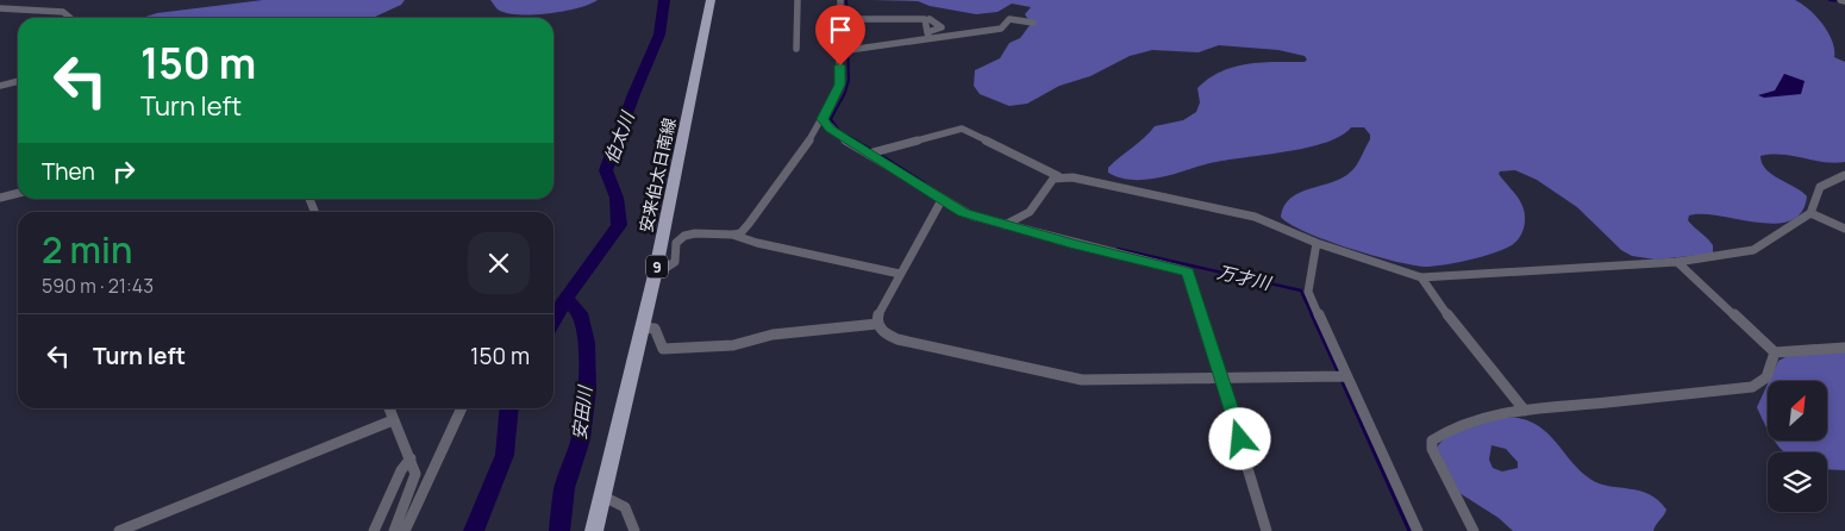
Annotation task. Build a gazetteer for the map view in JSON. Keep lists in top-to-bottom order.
{
  "streets": {
    "main road": ["安来伯太日南線", "9"]
  },
  "water": ["伯太川", "万才川", "安田川"],
  "north": "top right",
  "page": {
    "turn": ["150 m", "Turn left"],
    "then": "Then",
    "heading": ["2 min", "590 m · 21:43"],
    "list": [
      {
        "name": "Turn left",
        "value": "150 m"
      }
    ]
  }
}
